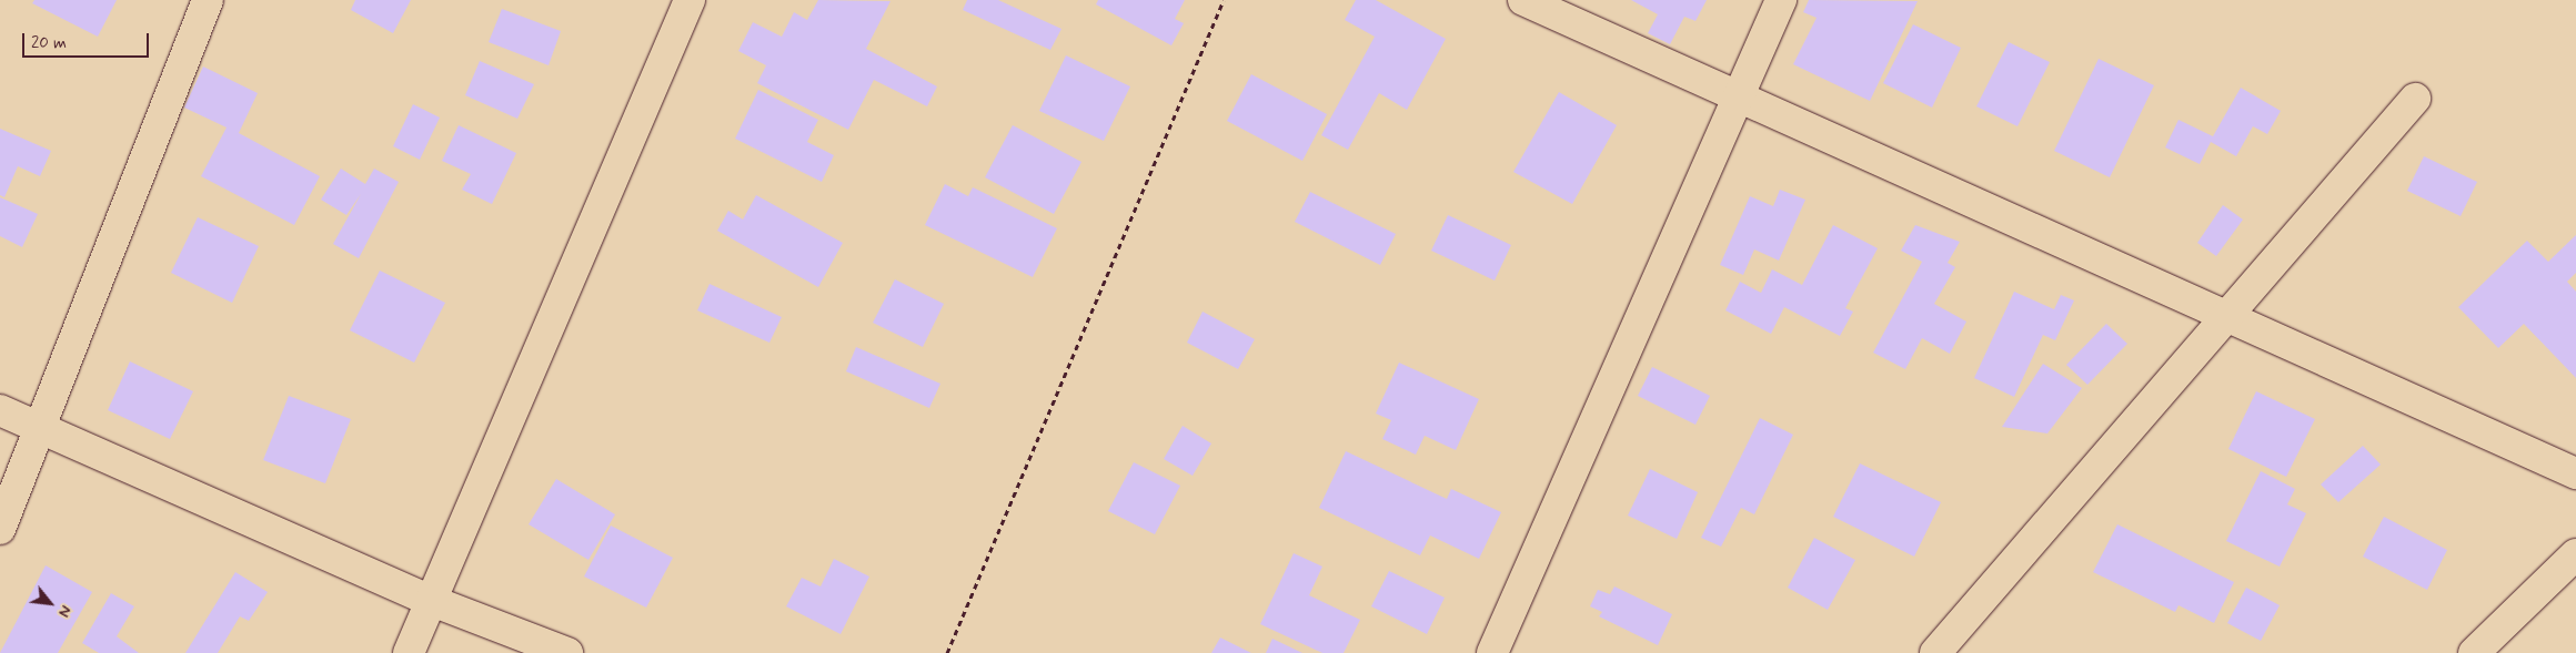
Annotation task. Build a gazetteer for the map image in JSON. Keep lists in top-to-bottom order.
{
  "scale_bar": "20 m",
  "north": "bottom right"
}
